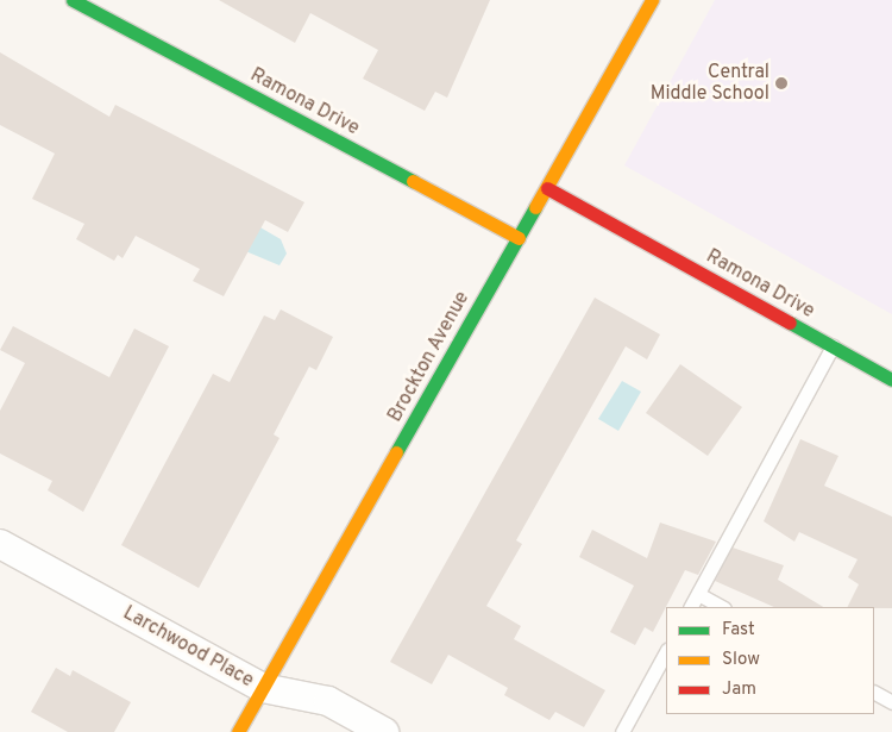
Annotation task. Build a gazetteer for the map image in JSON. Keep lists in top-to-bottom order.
{
  "streets": {
    "street": ["Ramona Drive", "Brockton Avenue", "Larchwood Place"]
  },
  "crossings": [
    ["Ramona Drive", "Brockton Avenue"],
    ["Brockton Avenue", "Larchwood Place"]
  ],
  "places": ["Central Middle School"],
  "legend": ["Fast", "Slow", "Jam"]
}
